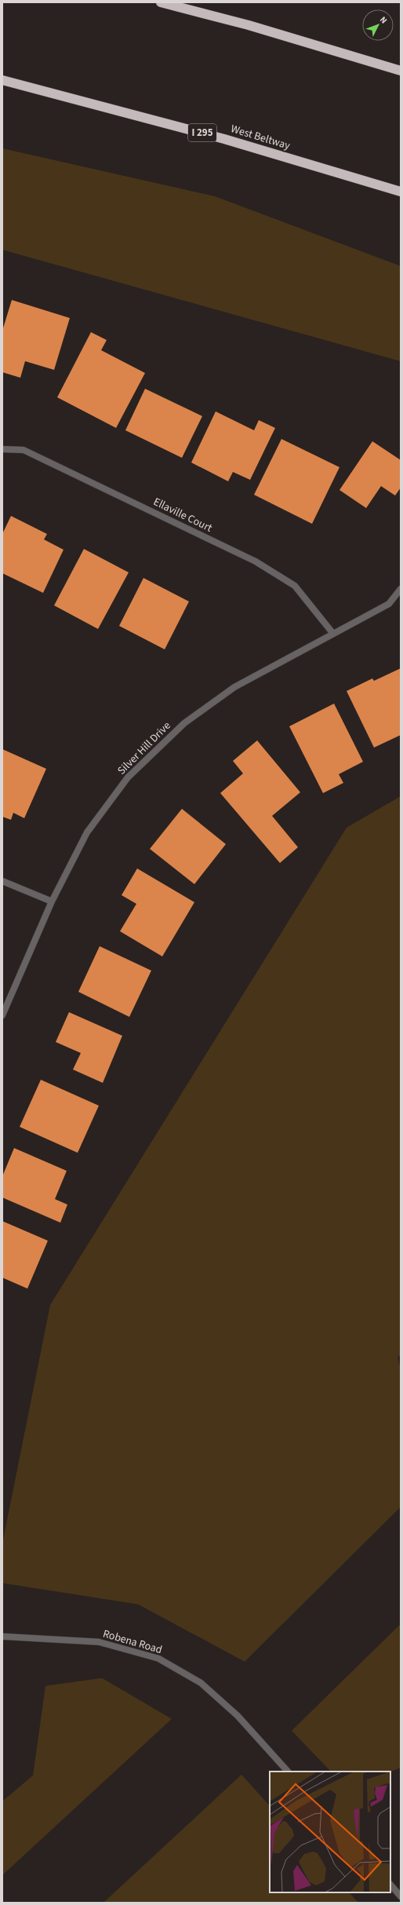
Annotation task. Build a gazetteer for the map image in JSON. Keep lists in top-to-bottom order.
{
  "streets": {
    "highway": ["I 295", "West Beltway"],
    "street": ["Ellaville Court", "Silver Hill Drive", "Robena Road"]
  },
  "crossings": [
    ["Ellaville Court", "Silver Hill Drive"]
  ],
  "north": "top right"
}
